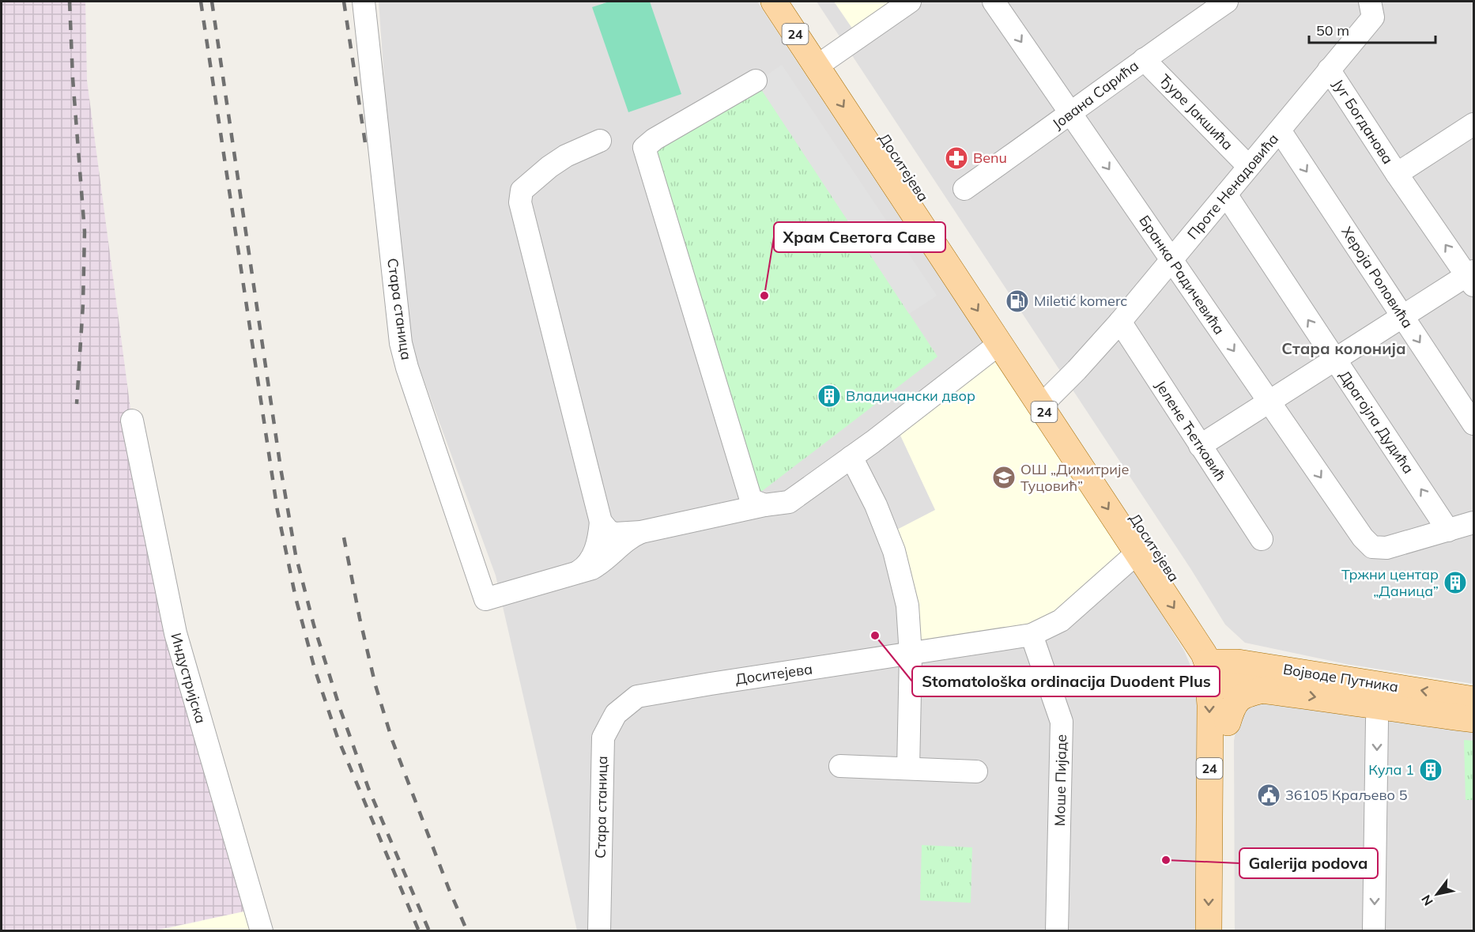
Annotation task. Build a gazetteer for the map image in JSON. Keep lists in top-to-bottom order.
{
  "streets": {
    "main road": ["24", "Доситејева", "Војводе Путника"],
    "street": [
      "Јована Сарића",
      "Ђуре Јакшића",
      "Југ Богданова",
      "Проте Ненадовића",
      "Бранка Радичевића",
      "Хероја Роловића",
      "Стара станица",
      "Драгојла Дудића",
      "Јелене Ћетковић",
      "Индустријска",
      "Моше Пијаде"
    ]
  },
  "crossings": [
    ["24", "Доситејева"],
    ["24", "Војводе Путника"],
    ["Јована Сарића", "Ђуре Јакшића"],
    ["Јована Сарића", "Бранка Радичевића"],
    ["Ђуре Јакшића", "Проте Ненадовића"],
    ["Југ Богданова", "Проте Ненадовића"],
    ["Доситејева", "Проте Ненадовића"],
    ["Доситејева", "Стара станица"],
    ["Доситејева", "Војводе Путника"],
    ["Доситејева", "Моше Пијаде"],
    ["Проте Ненадовића", "Бранка Радичевића"],
    ["Проте Ненадовића", "Хероја Роловића"],
    ["Проте Ненадовића", "Драгојла Дудића"],
    ["Проте Ненадовића", "Јелене Ћетковић"],
    ["Бранка Радичевића", "Драгојла Дудића"]
  ],
  "one_way": [
    "Југ Богданова",
    "Бранка Радичевића",
    "Хероја Роловића",
    "Драгојла Дудића"
  ],
  "districts": ["Стара колонија"],
  "places": {
    "pharmacy": ["Benu"],
    "other": ["Храм Светога Саве", "Stomatološka ordinacija Duodent Plus", "Galerija podova"],
    "fuel station": ["Miletić komerc"],
    "building": ["Владичански двор", "Тржни центар „Даница”", "Кула 1"],
    "school or university": ["ОШ „Димитрије Туцовић”"],
    "public building": ["36105 Краљево 5"]
  },
  "scale_bar": "50 m",
  "north": "bottom left"
}
